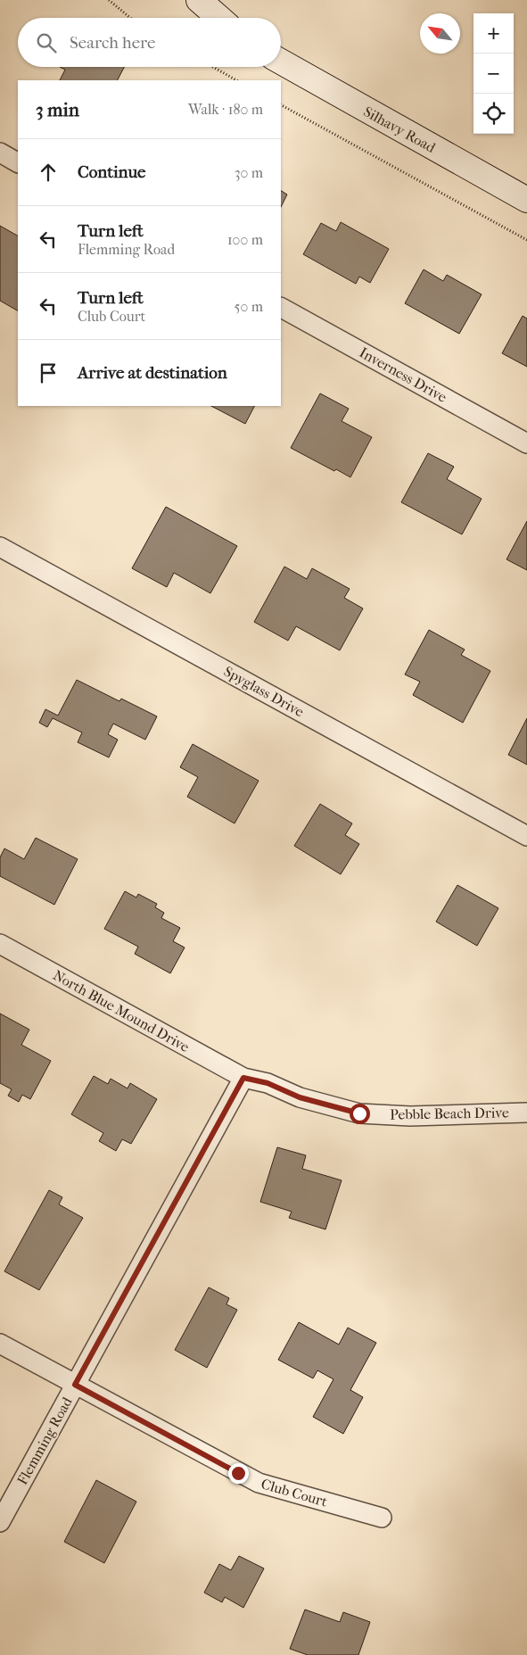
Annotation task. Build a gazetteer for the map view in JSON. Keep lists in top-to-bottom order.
{
  "streets": {
    "street": [
      "Silhavy Road",
      "Inverness Drive",
      "Spyglass Drive",
      "North Blue Mound Drive",
      "Pebble Beach Drive",
      "Flemming Road",
      "Club Court"
    ]
  },
  "crossings": [
    ["North Blue Mound Drive", "Pebble Beach Drive"],
    ["North Blue Mound Drive", "Flemming Road"],
    ["Pebble Beach Drive", "Flemming Road"],
    ["Flemming Road", "Club Court"]
  ],
  "north": "top left",
  "page": {
    "map_buttons": ["+", "−"],
    "search": "Search here",
    "heading": ["3 min", "Walk · 180 m"],
    "list": [
      ["Continue", "30 m"],
      ["Turn left", "Flemming Road", "100 m"],
      ["Turn left", "Club Court", "50 m"],
      "Arrive at destination"
    ]
  }
}
